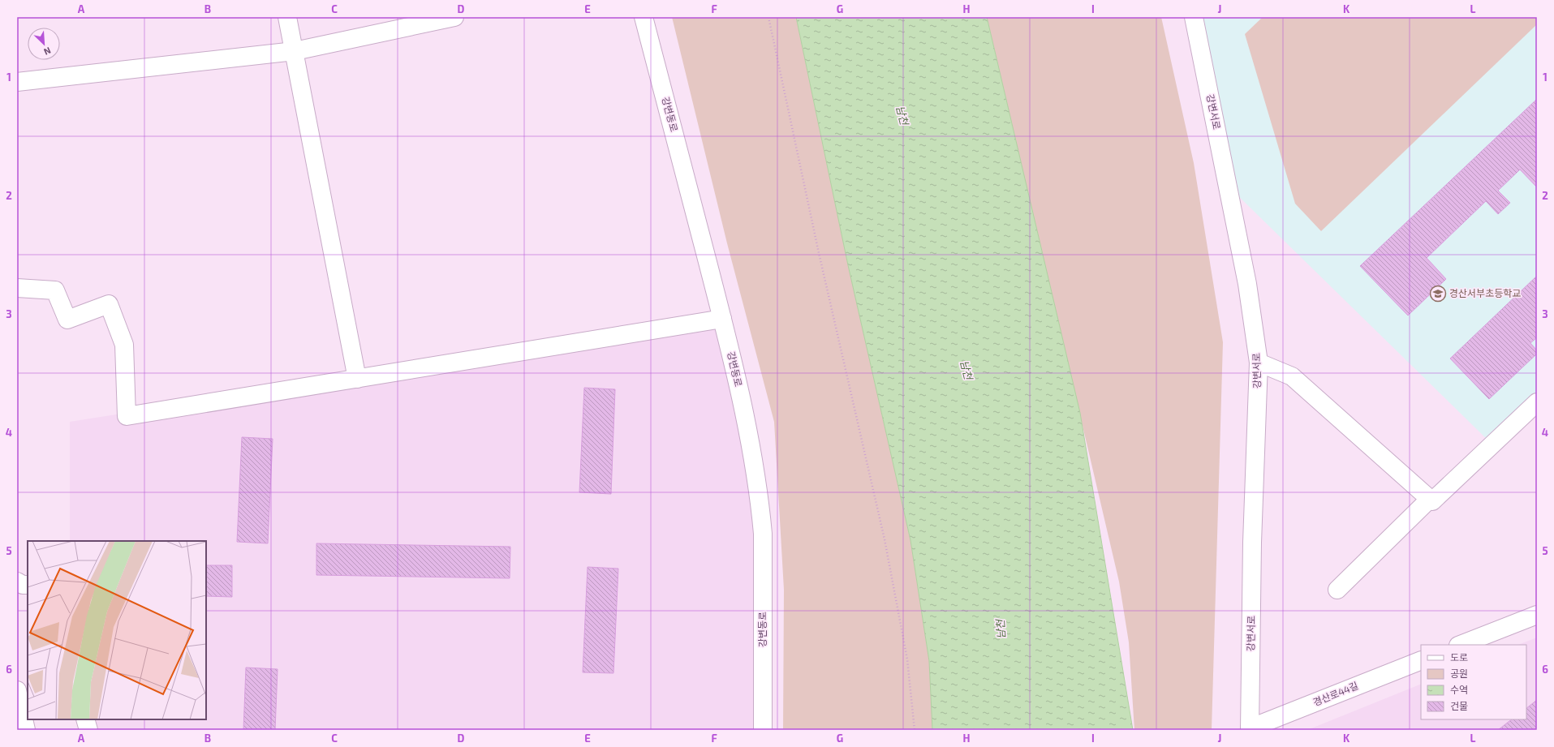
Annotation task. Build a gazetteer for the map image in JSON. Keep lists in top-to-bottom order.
{
  "streets": {
    "street": ["강변서로", "강변동로", "경산로44길"]
  },
  "crossings": [
    ["강변서로", "경산로44길"]
  ],
  "water": ["남천"],
  "places": {
    "school or university": ["경산서부초등학교"]
  },
  "legend": [
    "도로",
    "공원",
    "수역",
    "건물"
  ],
  "north": "bottom right",
  "grid": {
    "columns": [
      "A",
      "B",
      "C",
      "D",
      "E",
      "F",
      "G",
      "H",
      "I",
      "J",
      "K",
      "L"
    ],
    "rows": [
      "1",
      "2",
      "3",
      "4",
      "5",
      "6"
    ]
  }
}
